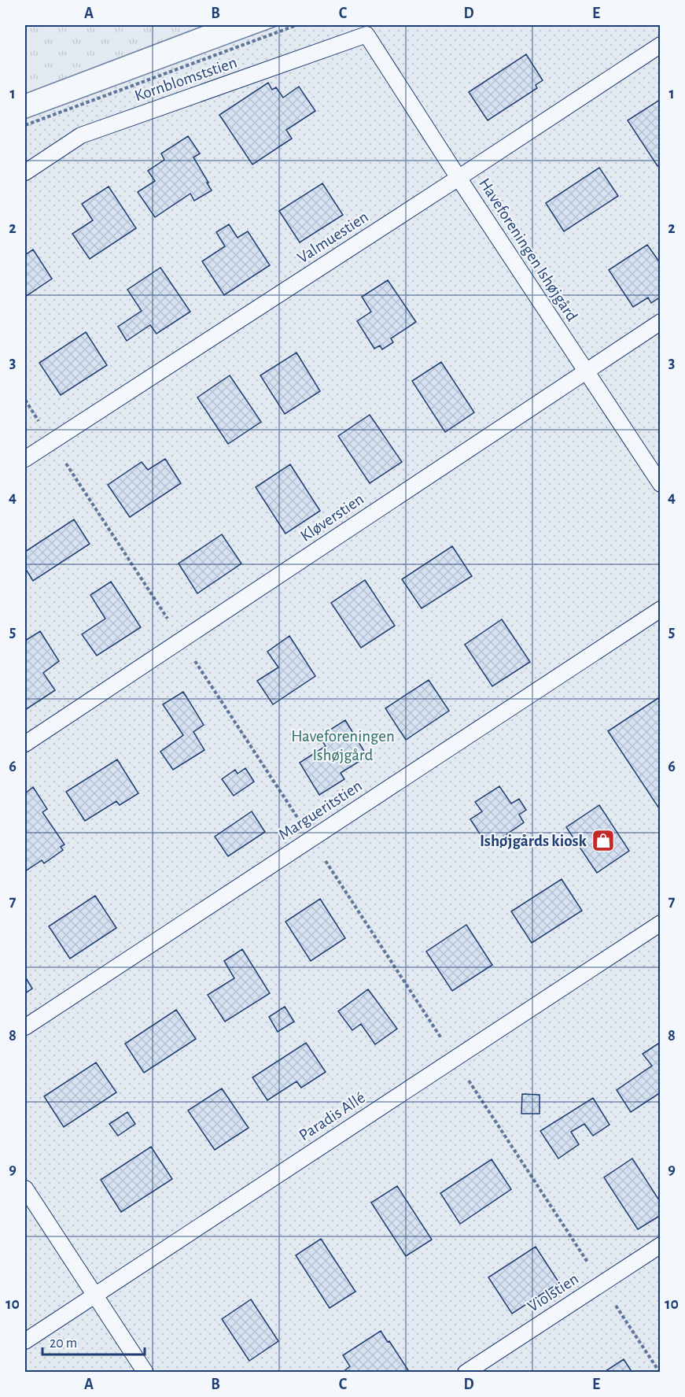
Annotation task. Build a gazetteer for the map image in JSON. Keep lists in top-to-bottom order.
{
  "streets": {
    "lane": [
      "Kornblomststien",
      "Valmuestien",
      "Haveforeningen Ishøjgård",
      "Kløverstien",
      "Margueritstien",
      "Paradis Allé",
      "Violstien"
    ]
  },
  "crossings": [
    ["Kornblomststien", "Haveforeningen Ishøjgård"],
    ["Valmuestien", "Haveforeningen Ishøjgård"],
    ["Haveforeningen Ishøjgård", "Kløverstien"]
  ],
  "parks": ["Haveforeningen Ishøjgård"],
  "places": {
    "shop": ["Ishøjgårds kiosk"]
  },
  "scale_bar": "20 m",
  "grid": {
    "columns": [
      "A",
      "B",
      "C",
      "D",
      "E"
    ],
    "rows": [
      "1",
      "2",
      "3",
      "4",
      "5",
      "6",
      "7",
      "8",
      "9",
      "10"
    ]
  }
}
